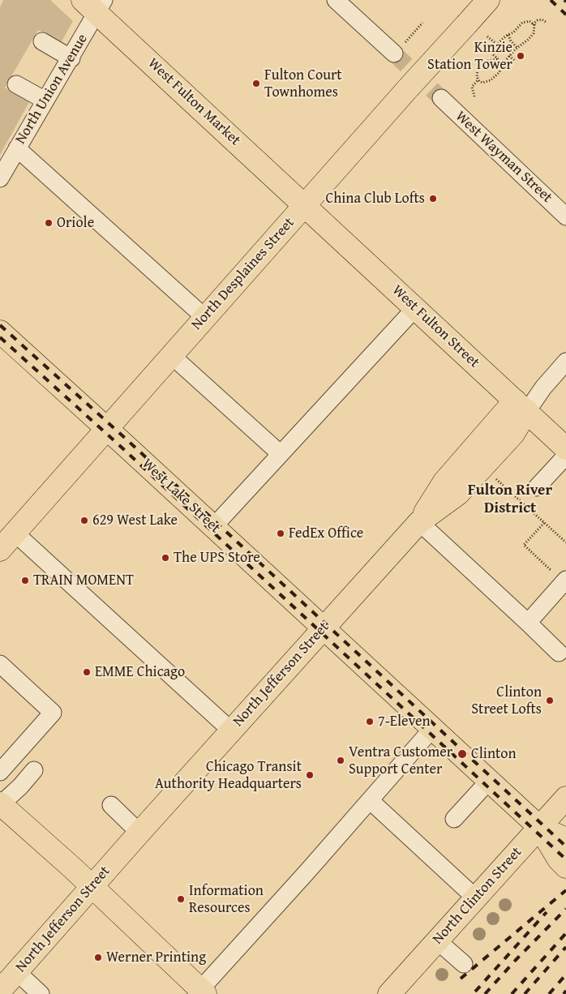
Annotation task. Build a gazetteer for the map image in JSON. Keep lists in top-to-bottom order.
{
  "streets": {
    "main road": [
      "West Fulton Market",
      "North Desplaines Street",
      "West Fulton Street",
      "West Lake Street",
      "North Jefferson Street",
      "North Clinton Street"
    ],
    "street": ["North Union Avenue", "West Wayman Street"]
  },
  "crossings": [
    ["North Union Avenue", "West Fulton Market"],
    ["West Fulton Market", "North Desplaines Street"],
    ["West Fulton Market", "West Fulton Street"],
    ["North Desplaines Street", "West Fulton Street"],
    ["North Desplaines Street", "West Lake Street"],
    ["West Fulton Street", "North Jefferson Street"],
    ["West Lake Street", "North Jefferson Street"],
    ["West Lake Street", "North Clinton Street"]
  ],
  "districts": ["Fulton River District"],
  "places": [
    "Kinzie Station Tower",
    "Fulton Court Townhomes",
    "China Club Lofts",
    "Oriole",
    "629 West Lake",
    "FedEx Office",
    "The UPS Store",
    "TRAIN MOMENT",
    "EMME Chicago",
    "Clinton Street Lofts",
    "7-Eleven",
    "Clinton",
    "Ventra Customer Support Center",
    "Chicago Transit Authority Headquarters",
    "Information Resources",
    "Werner Printing"
  ]
}
